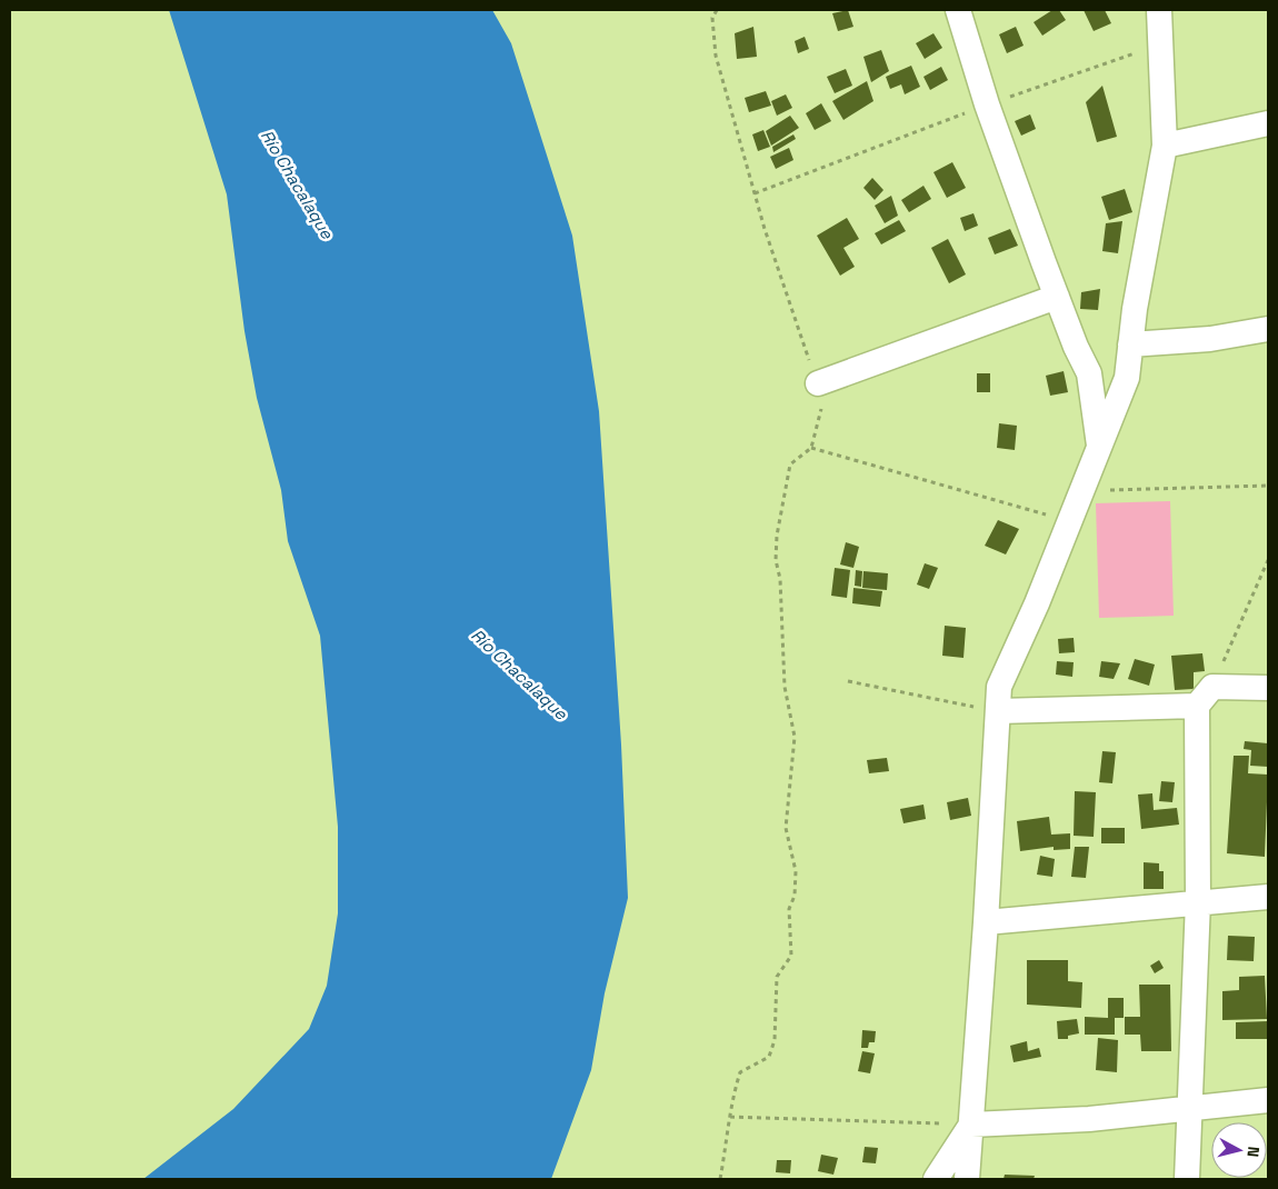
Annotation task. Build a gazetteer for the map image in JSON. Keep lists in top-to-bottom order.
{
  "water": ["Río Chacalaque"],
  "north": "right"
}
